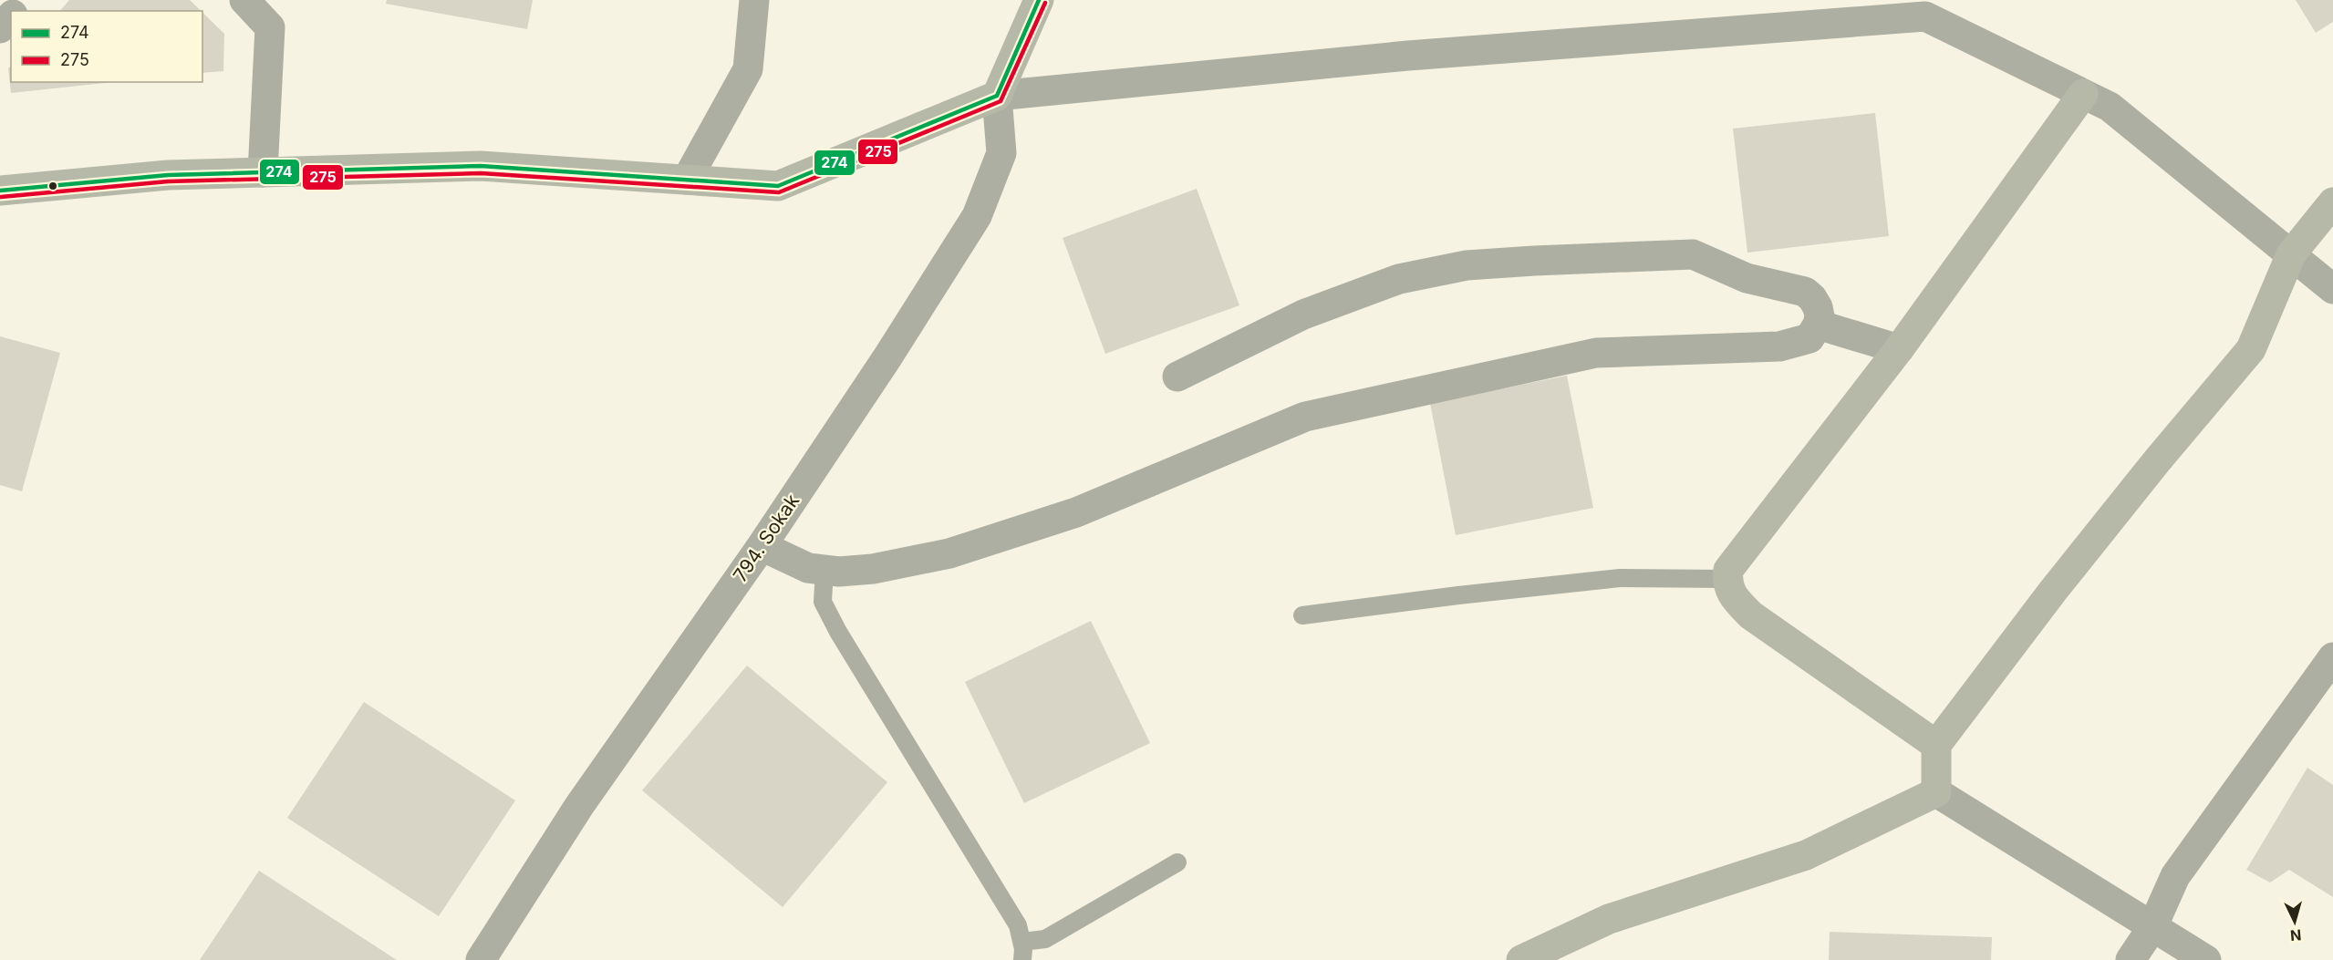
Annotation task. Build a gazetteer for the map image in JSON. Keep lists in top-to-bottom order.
{
  "streets": {
    "street": ["794. Sokak"]
  },
  "lines": ["transit line 274", "transit line 275"],
  "legend": ["274", "275"],
  "north": "bottom"
}
